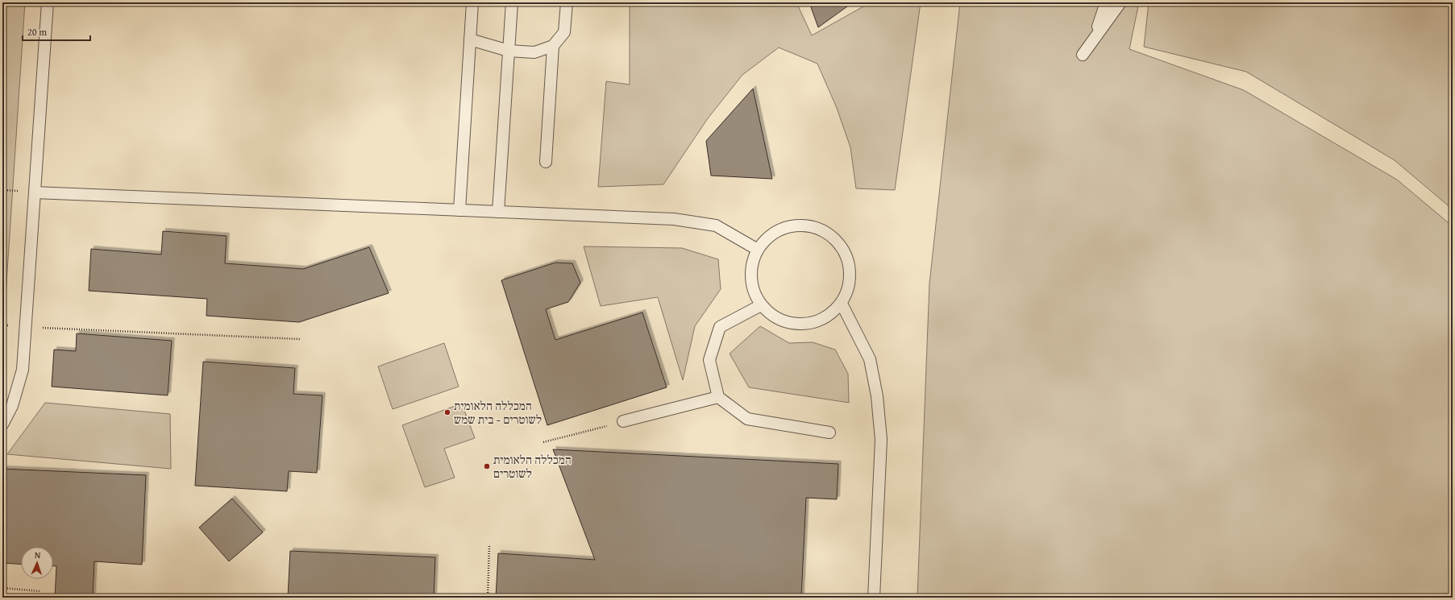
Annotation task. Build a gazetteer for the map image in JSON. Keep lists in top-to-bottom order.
{
  "places": ["המכללה הלאומית לשוטרים - בית שמש", "המכללה הלאומית לשוטרים"],
  "scale_bar": "20 m",
  "north": "top"
}
